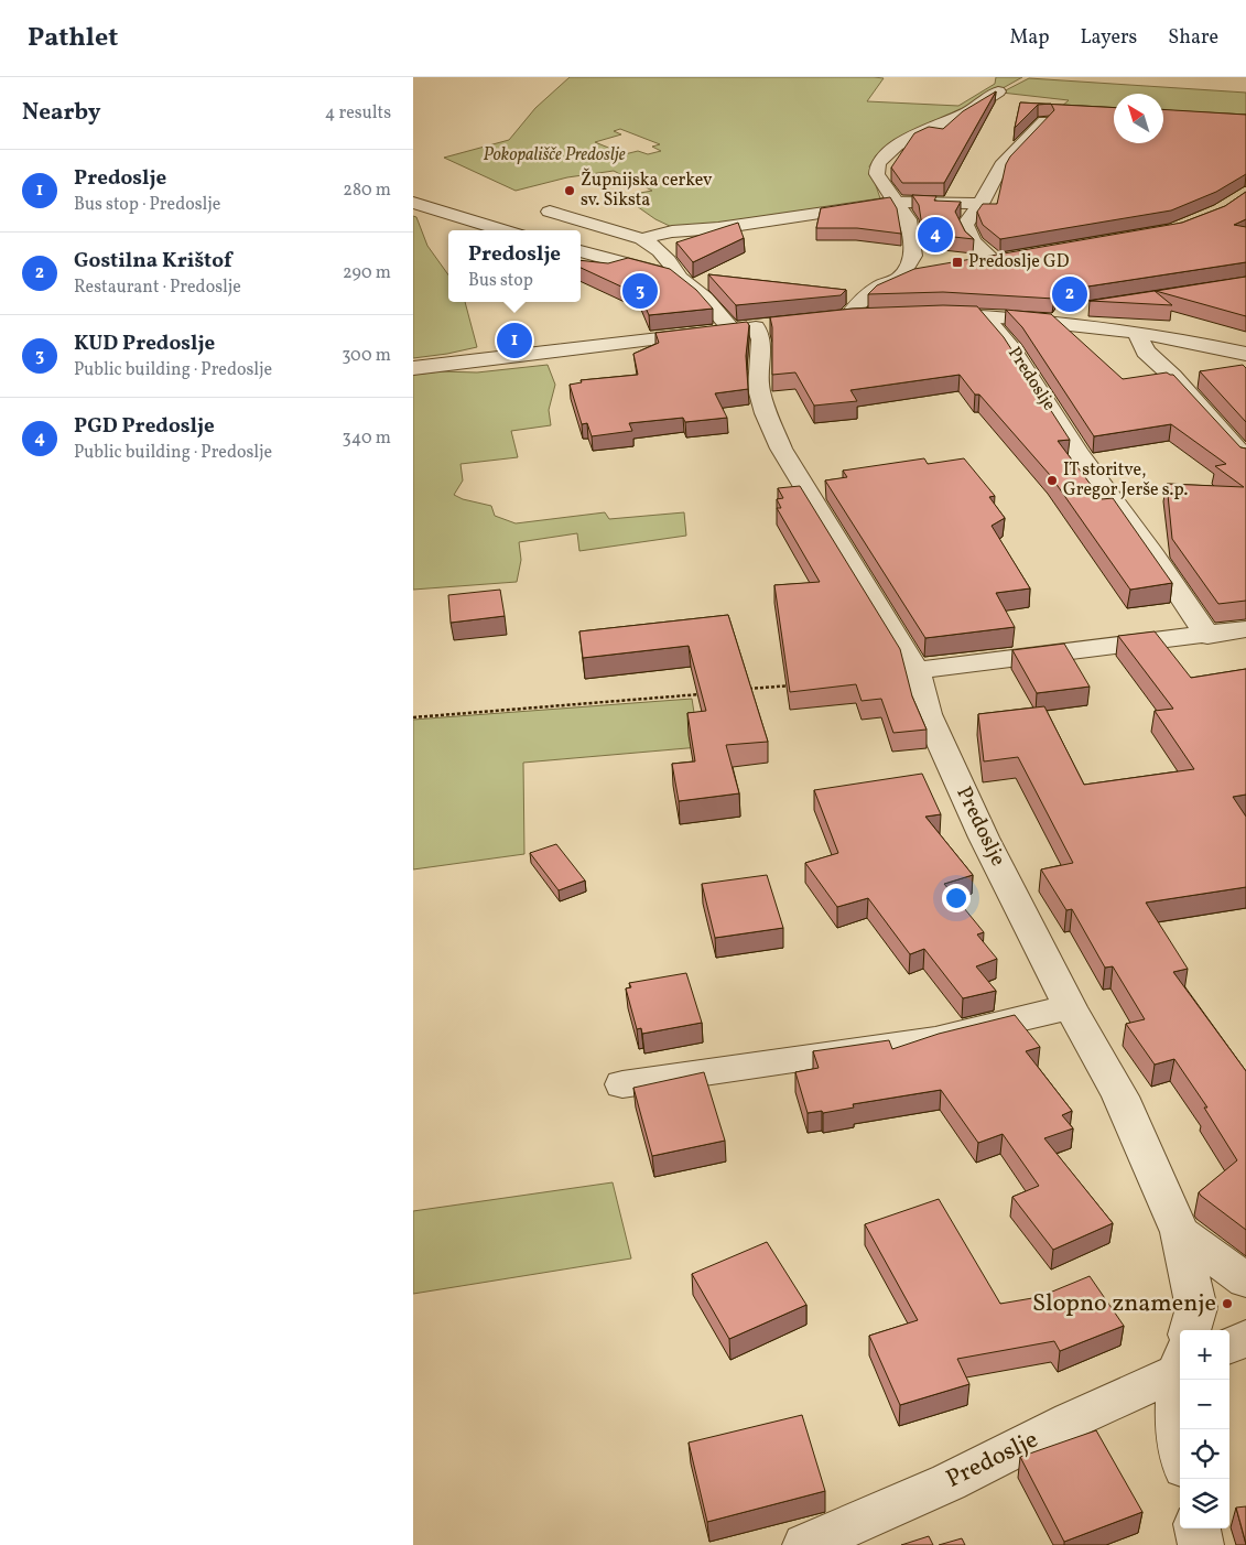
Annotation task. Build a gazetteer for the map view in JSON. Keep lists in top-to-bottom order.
{
  "streets": {
    "street": ["Predoslje"]
  },
  "parks": ["Pokopališče Predoslje"],
  "places": {
    "other": ["Župnijska cerkev sv. Siksta", "IT storitve, Gregor Jerše s.p.", "Slopno znamenje"],
    "transit": ["Predoslje GD"]
  },
  "north": "top left",
  "page": {
    "header": "Pathlet",
    "nav": ["Map", "Layers", "Share"],
    "heading": ["Nearby", "4 results"],
    "list": [
      {
        "mark": "1",
        "name": "Predoslje",
        "note": "Bus stop · Predoslje",
        "value": "280 m"
      },
      {
        "mark": "2",
        "name": "Gostilna Krištof",
        "note": "Restaurant · Predoslje",
        "value": "290 m"
      },
      {
        "mark": "3",
        "name": "KUD Predoslje",
        "note": "Public building · Predoslje",
        "value": "300 m"
      },
      {
        "mark": "4",
        "name": "PGD Predoslje",
        "note": "Public building · Predoslje",
        "value": "340 m"
      }
    ],
    "pins": [
      "4",
      "3",
      "2",
      "1"
    ],
    "popup": ["Predoslje", "Bus stop"],
    "map_buttons": ["+", "−"]
  }
}
